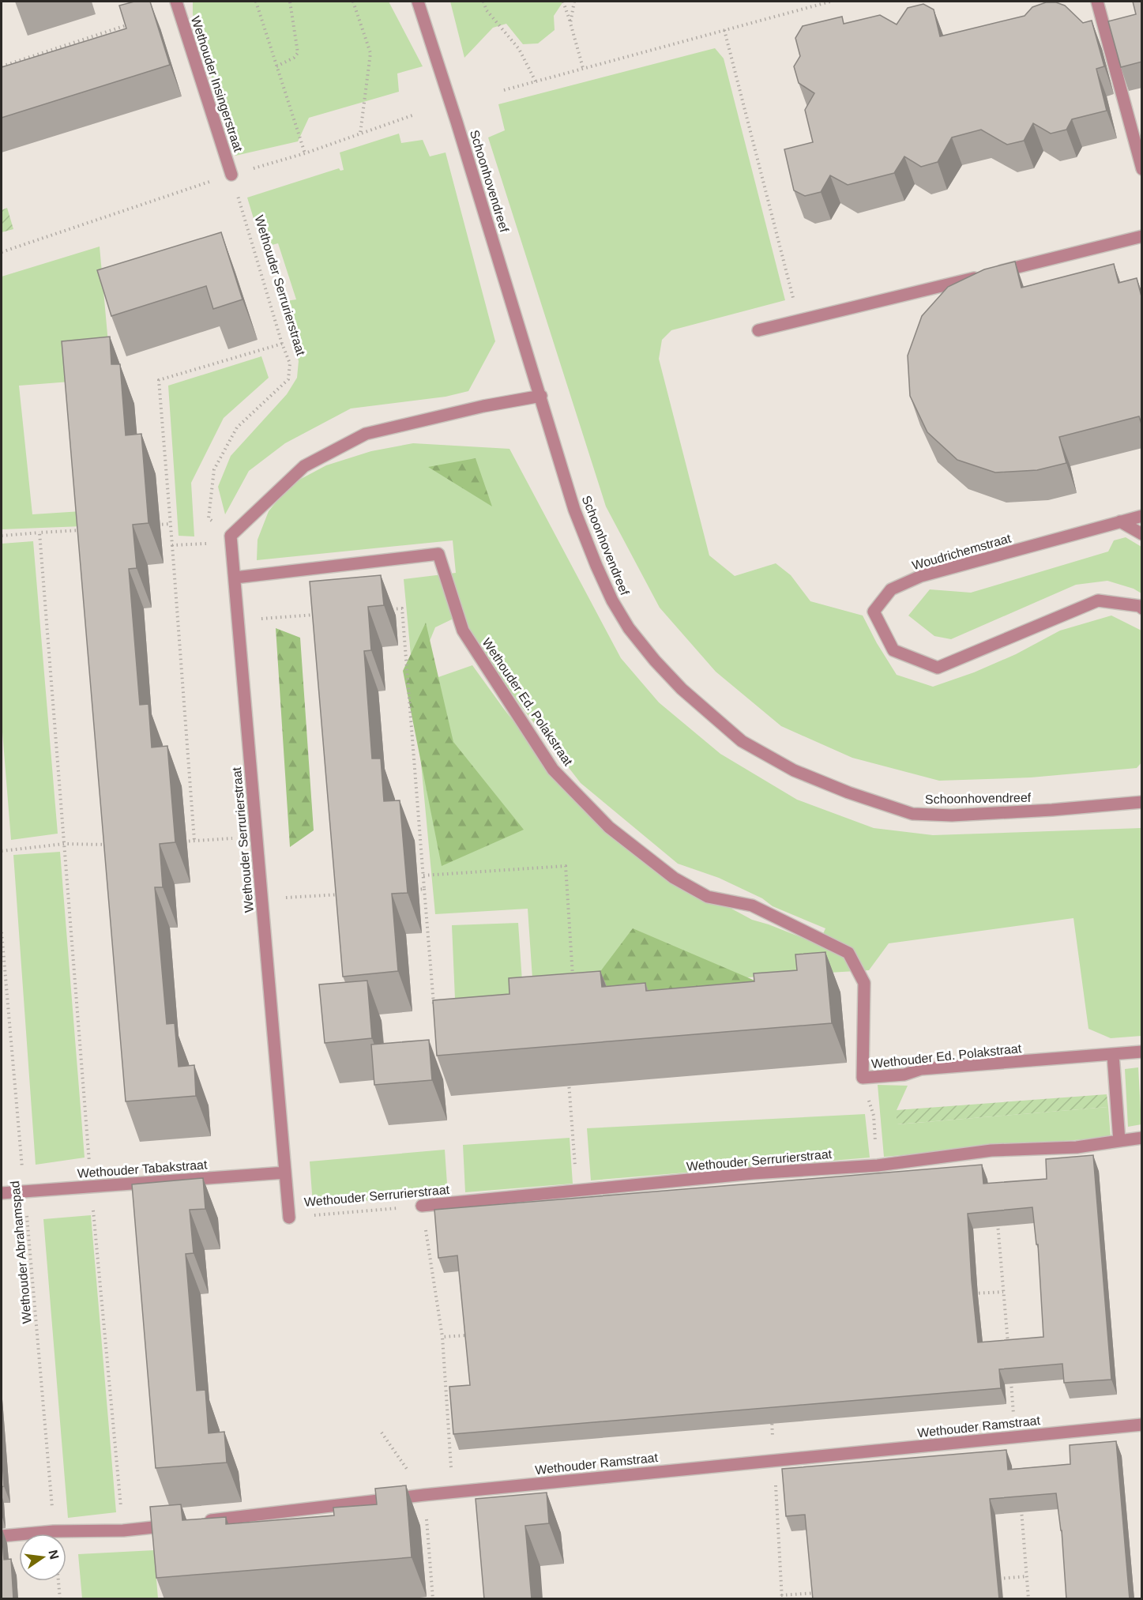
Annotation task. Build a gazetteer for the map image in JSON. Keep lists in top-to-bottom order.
{
  "streets": {
    "street": [
      "Wethouder Insingerstraat",
      "Schoonhovendreef",
      "Wethouder Serrurierstraat",
      "Woudrichemstraat",
      "Wethouder Ed. Polakstraat",
      "Wethouder Tabakstraat",
      "Wethouder Ramstraat"
    ],
    "path": ["Wethouder Abrahamspad"]
  },
  "crossings": [
    ["Wethouder Insingerstraat", "Wethouder Serrurierstraat"],
    ["Wethouder Serrurierstraat", "Wethouder Ed. Polakstraat"],
    ["Wethouder Serrurierstraat", "Wethouder Tabakstraat"],
    ["Wethouder Tabakstraat", "Wethouder Abrahamspad"]
  ],
  "north": "right"
}
